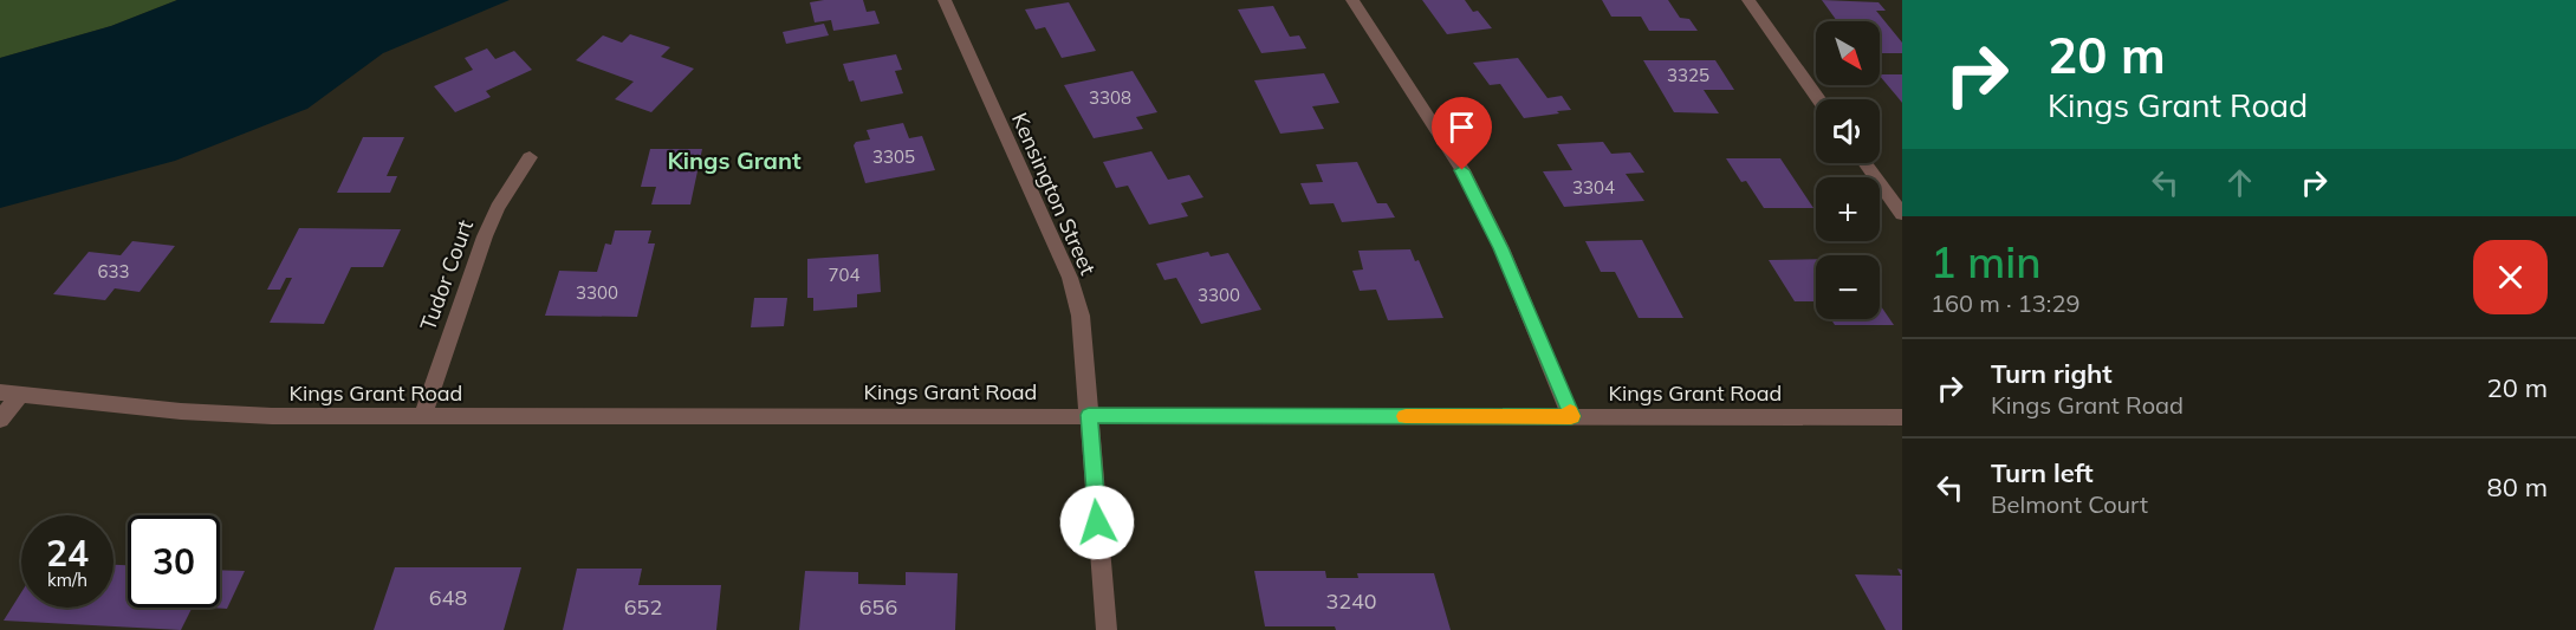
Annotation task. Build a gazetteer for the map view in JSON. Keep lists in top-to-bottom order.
{
  "streets": {
    "street": ["Kensington Street", "Tudor Court", "Kings Grant Road"]
  },
  "crossings": [
    ["Kensington Street", "Kings Grant Road"],
    ["Tudor Court", "Kings Grant Road"]
  ],
  "districts": ["Kings Grant"],
  "house_numbers": [
    "3325",
    "3308",
    "3305",
    "3304",
    "633",
    "704",
    "3300",
    "3300",
    "648",
    "3240",
    "652",
    "656"
  ],
  "north": "bottom right",
  "page": {
    "turn": ["20 m", "Kings Grant Road"],
    "map_buttons": ["+", "−"],
    "heading": ["1 min", "160 m · 13:29"],
    "list": [
      {
        "name": "Turn right",
        "note": "Kings Grant Road",
        "value": "20 m"
      },
      {
        "name": "Turn left",
        "note": "Belmont Court",
        "value": "80 m"
      }
    ],
    "speed": "24 km/h",
    "limit": "30"
  }
}
